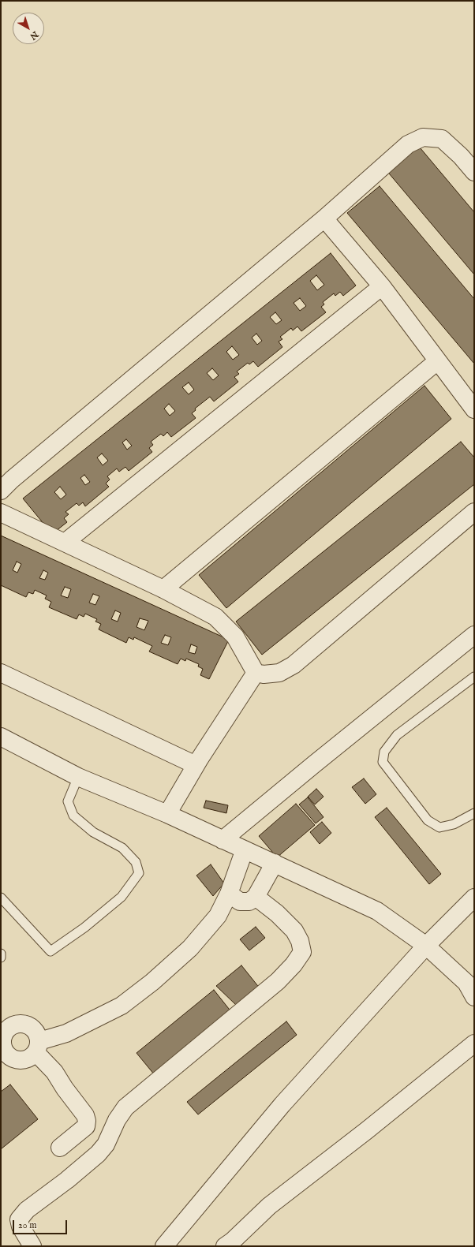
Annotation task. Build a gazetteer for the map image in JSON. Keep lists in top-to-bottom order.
{
  "scale_bar": "20 m",
  "north": "bottom right"
}
